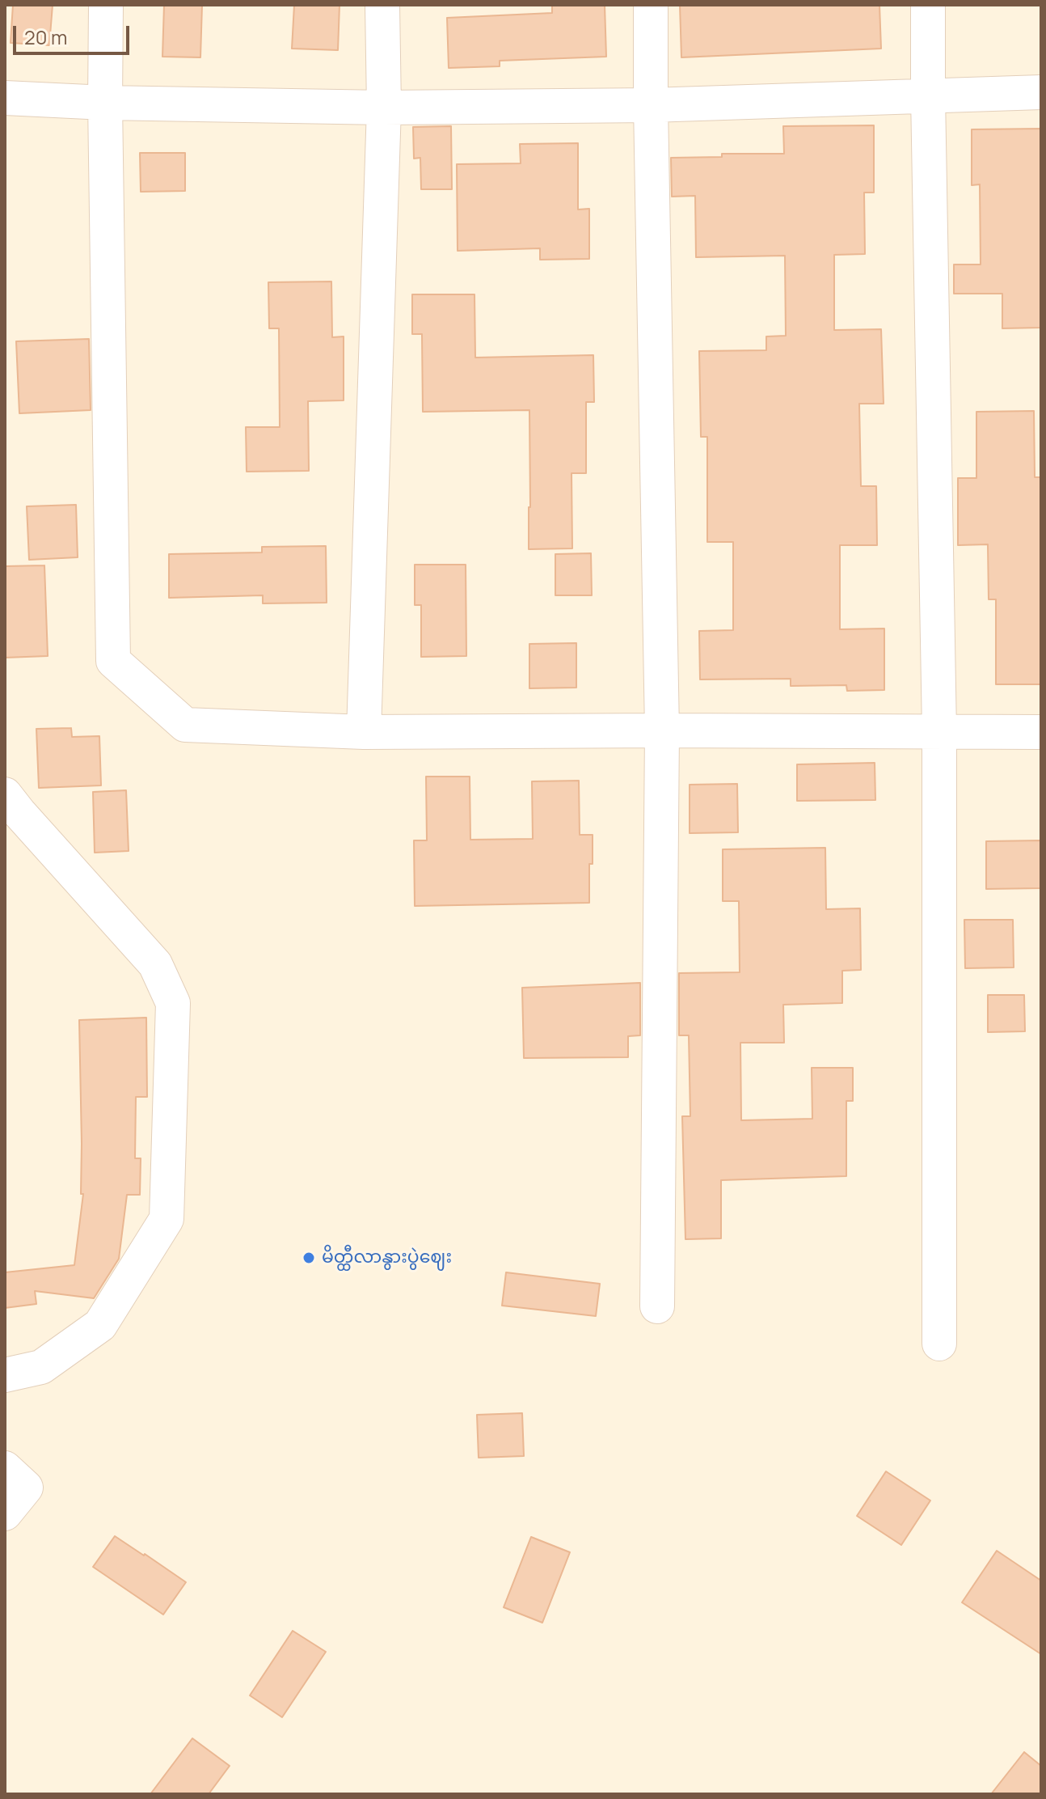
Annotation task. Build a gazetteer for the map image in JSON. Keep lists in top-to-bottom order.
{
  "places": ["မိတ္ထီလာနွားပွဲဈေး"],
  "scale_bar": "20 m"
}
